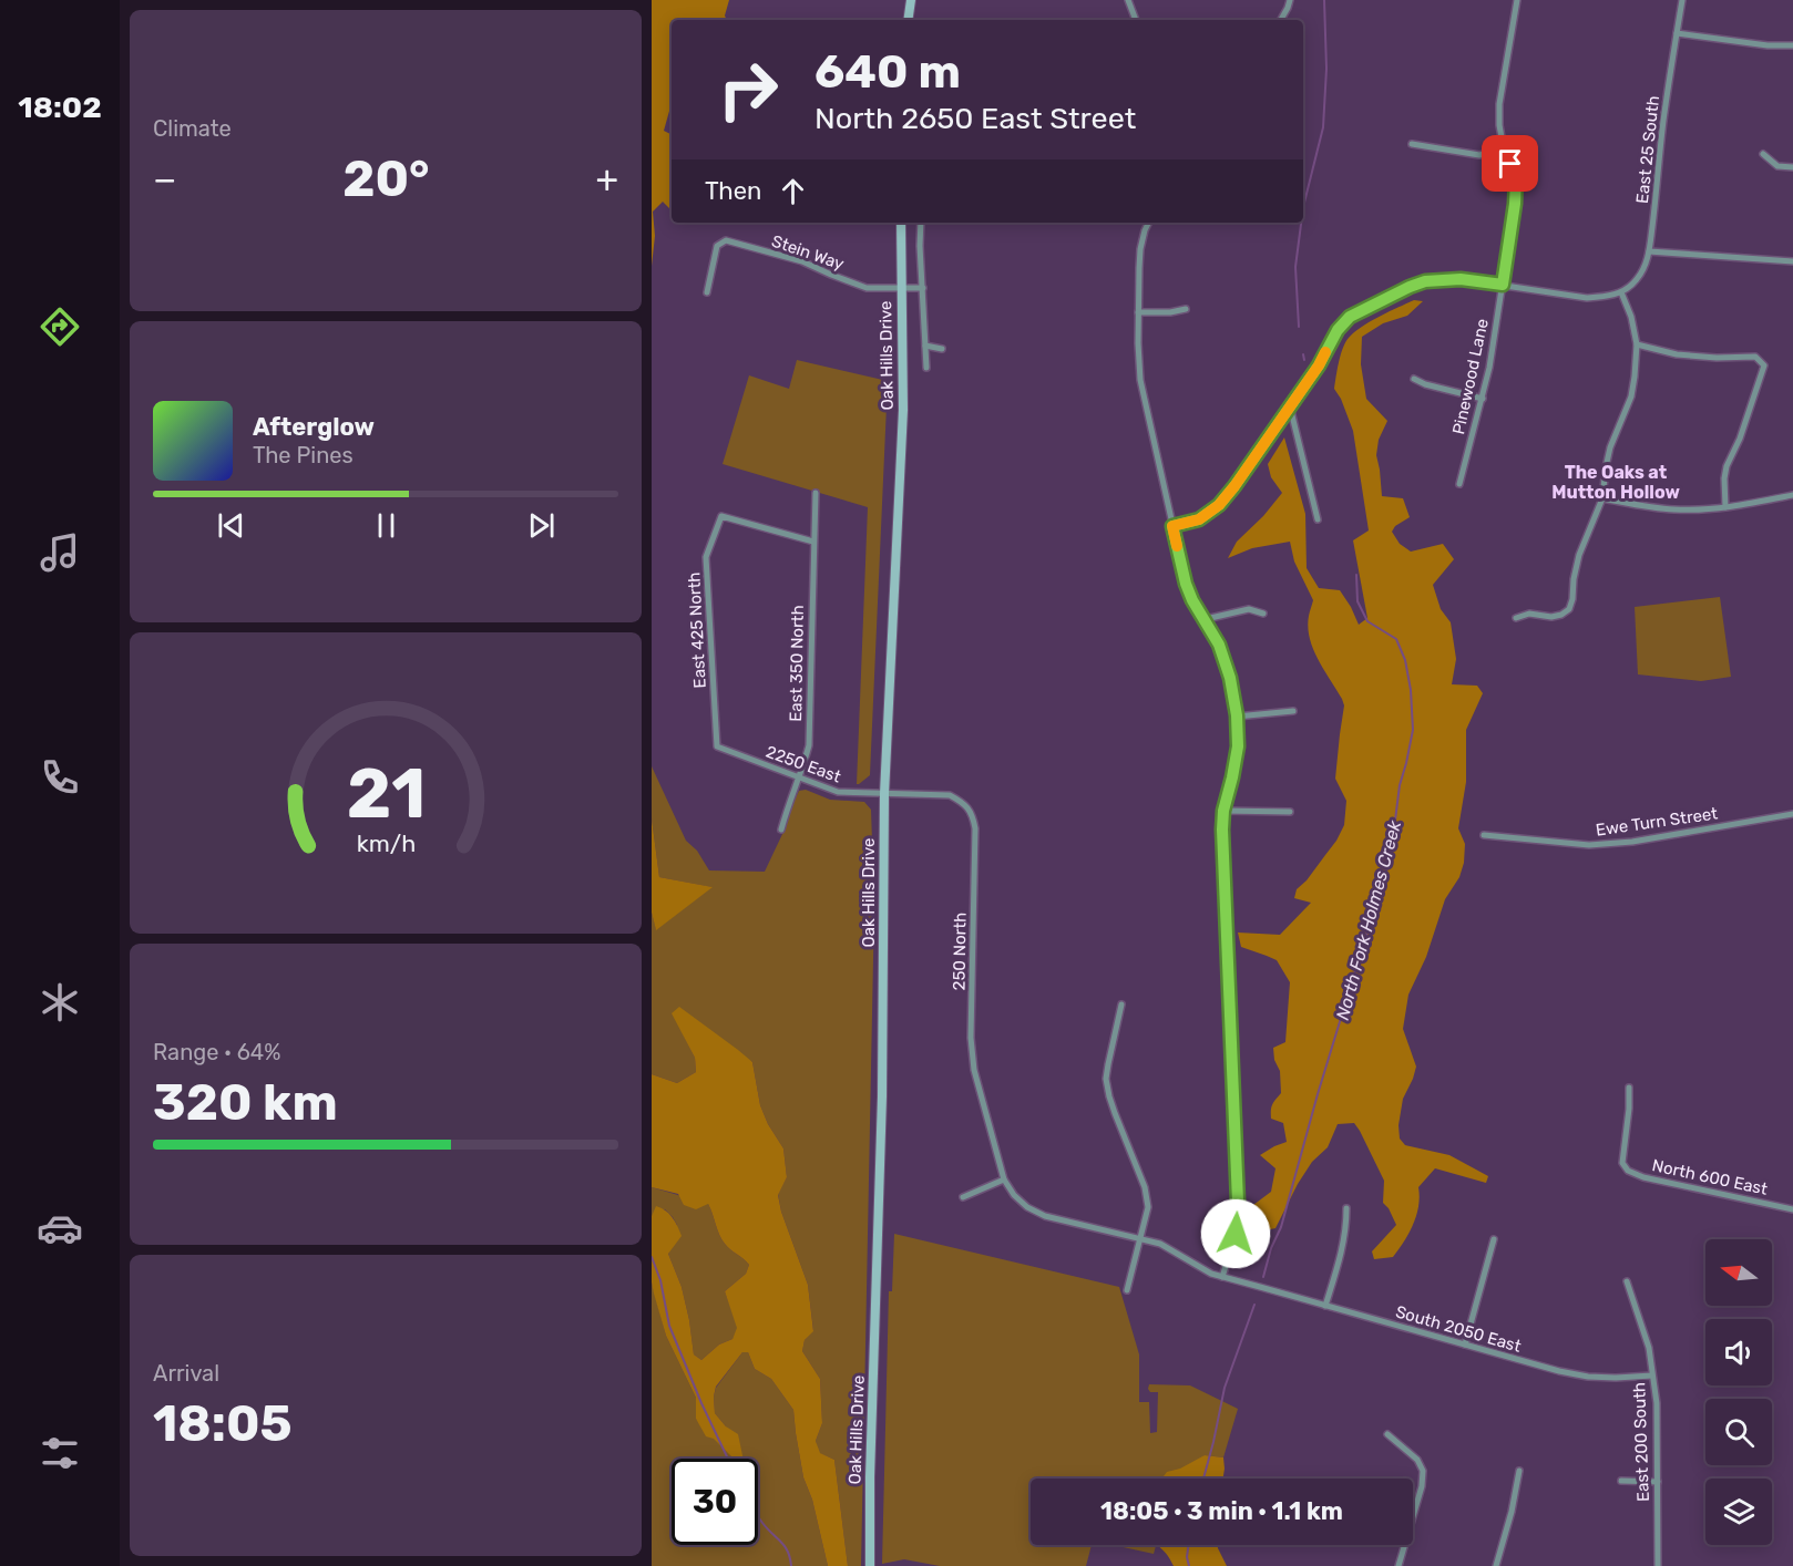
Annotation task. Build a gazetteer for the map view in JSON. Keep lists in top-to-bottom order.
{
  "streets": {
    "main road": ["Oak Hills Drive"],
    "street": [
      "East 25 South",
      "Stein Way",
      "Pinewood Lane",
      "East 425 North",
      "East 350 North",
      "2250 East",
      "Ewe Turn Street",
      "250 North",
      "North 600 East",
      "South 2050 East",
      "East 200 South"
    ]
  },
  "crossings": [
    ["Stein Way", "Oak Hills Drive"],
    ["Oak Hills Drive", "2250 East"],
    ["Oak Hills Drive", "250 North"],
    ["East 425 North", "East 350 North"],
    ["East 425 North", "2250 East"],
    ["East 350 North", "2250 East"],
    ["2250 East", "250 North"],
    ["250 North", "South 2050 East"],
    ["South 2050 East", "East 200 South"]
  ],
  "districts": ["The Oaks at Mutton Hollow"],
  "water": ["North Fork Holmes Creek"],
  "north": "left",
  "page": {
    "tabs": "18:02",
    "tile": [
      "Climate",
      ["Range · 64%", "320 km"],
      ["Arrival", "18:05"]
    ],
    "turn": ["640 m", "North 2650 East Street"],
    "heat": ["−", "20°", "+"],
    "then": "Then",
    "song": ["Afterglow", "The Pines"],
    "limit": "30",
    "trip": "18:05 · 3 min · 1.1 km",
    "gauge": ["21", "km/h"]
  }
}
